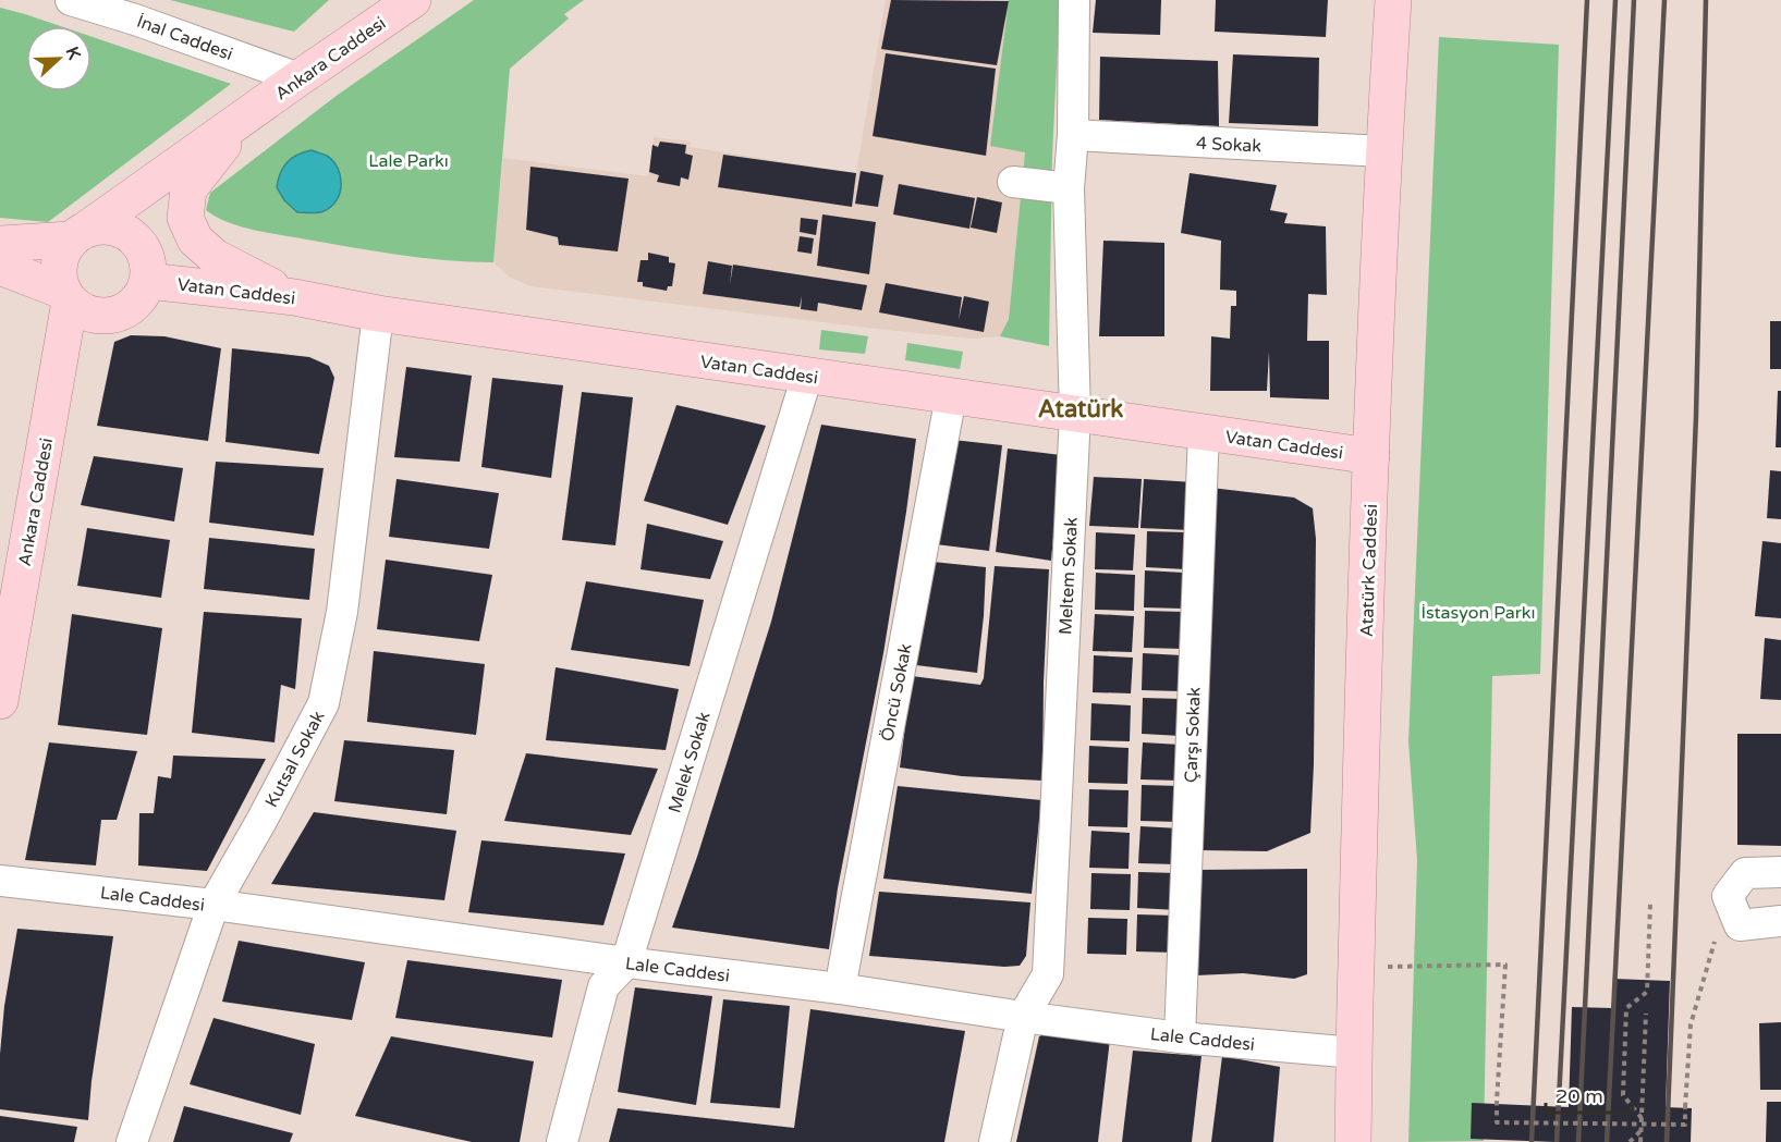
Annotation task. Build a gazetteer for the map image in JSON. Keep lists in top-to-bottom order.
{
  "streets": {
    "main road": ["Ankara Caddesi", "Vatan Caddesi", "Atatürk Caddesi"],
    "street": [
      "İnal Caddesi",
      "4 Sokak",
      "Meltem Sokak",
      "Öncü Sokak",
      "Çarşı Sokak",
      "Kutsal Sokak",
      "Melek Sokak",
      "Lale Caddesi"
    ]
  },
  "crossings": [
    ["İnal Caddesi", "Ankara Caddesi"],
    ["Ankara Caddesi", "Vatan Caddesi"],
    ["4 Sokak", "Atatürk Caddesi"],
    ["4 Sokak", "Meltem Sokak"],
    ["Vatan Caddesi", "Atatürk Caddesi"],
    ["Vatan Caddesi", "Meltem Sokak"],
    ["Vatan Caddesi", "Öncü Sokak"],
    ["Vatan Caddesi", "Çarşı Sokak"],
    ["Vatan Caddesi", "Kutsal Sokak"],
    ["Vatan Caddesi", "Melek Sokak"],
    ["Atatürk Caddesi", "Lale Caddesi"],
    ["Meltem Sokak", "Lale Caddesi"],
    ["Öncü Sokak", "Lale Caddesi"],
    ["Çarşı Sokak", "Lale Caddesi"],
    ["Kutsal Sokak", "Lale Caddesi"],
    ["Melek Sokak", "Lale Caddesi"]
  ],
  "districts": ["Atatürk"],
  "parks": ["Lale Parkı", "İstasyon Parkı"],
  "scale_bar": "20 m",
  "north": "right"
}
